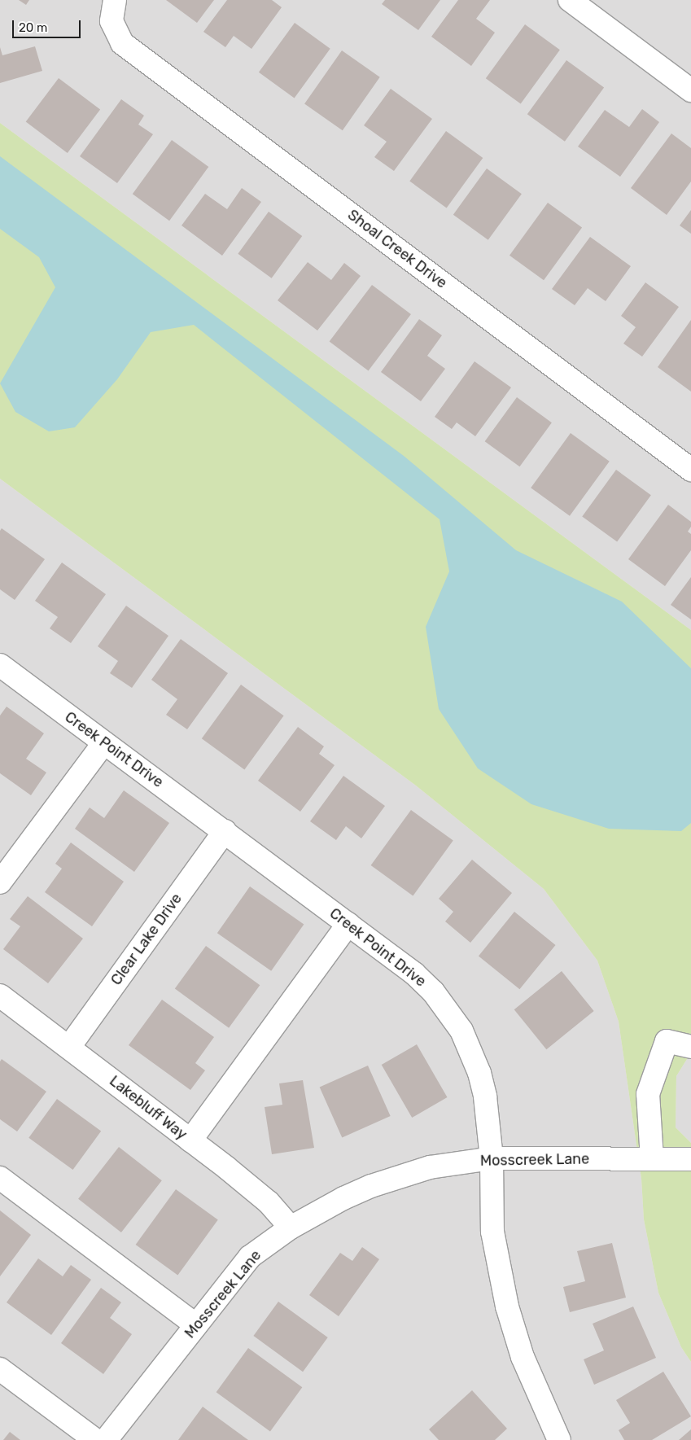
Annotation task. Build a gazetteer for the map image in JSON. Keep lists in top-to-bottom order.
{
  "streets": {
    "street": [
      "Shoal Creek Drive",
      "Creek Point Drive",
      "Clear Lake Drive",
      "Lakebluff Way",
      "Mosscreek Lane"
    ]
  },
  "crossings": [
    ["Creek Point Drive", "Clear Lake Drive"],
    ["Creek Point Drive", "Mosscreek Lane"],
    ["Clear Lake Drive", "Lakebluff Way"],
    ["Lakebluff Way", "Mosscreek Lane"]
  ],
  "scale_bar": "20 m"
}
